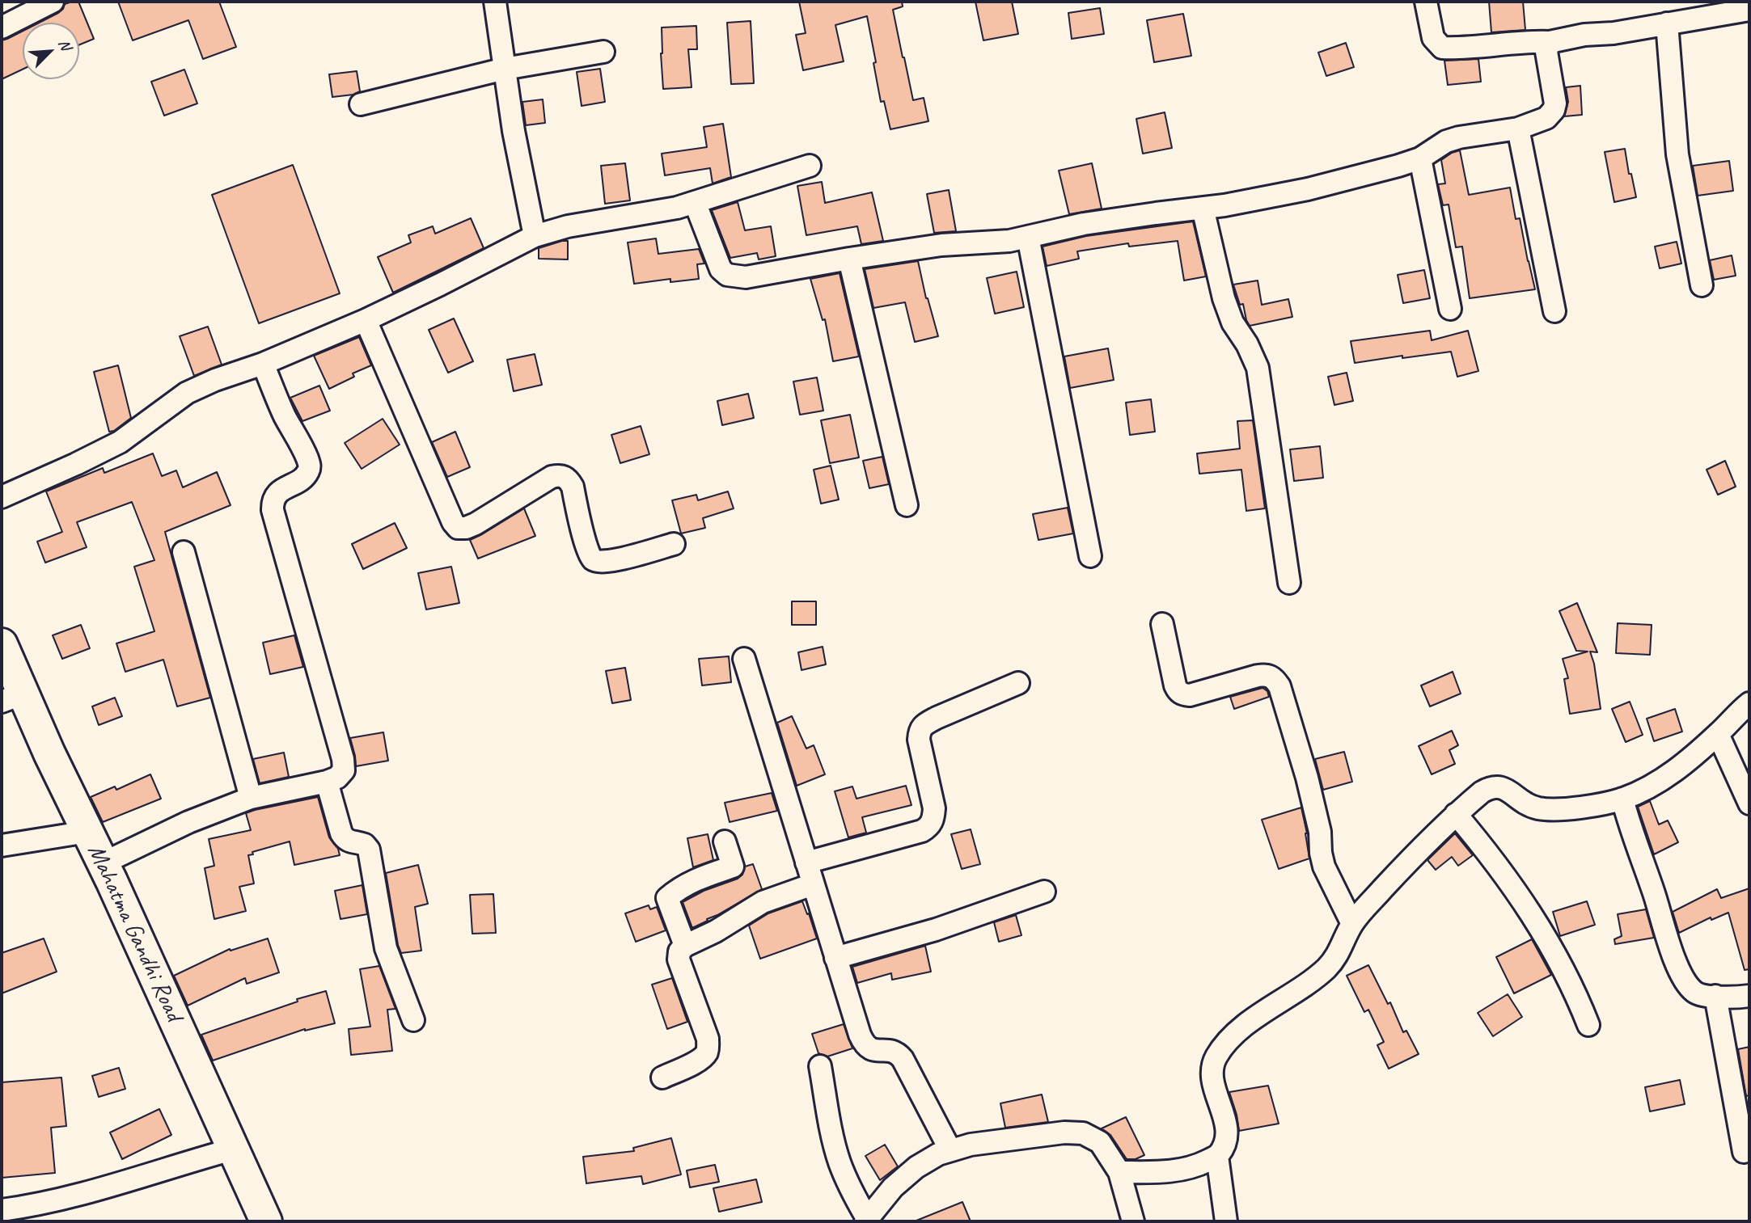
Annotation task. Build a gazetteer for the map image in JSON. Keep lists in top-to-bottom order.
{
  "streets": {
    "main road": ["Mahatma Gandhi Road"]
  },
  "north": "top right"
}
